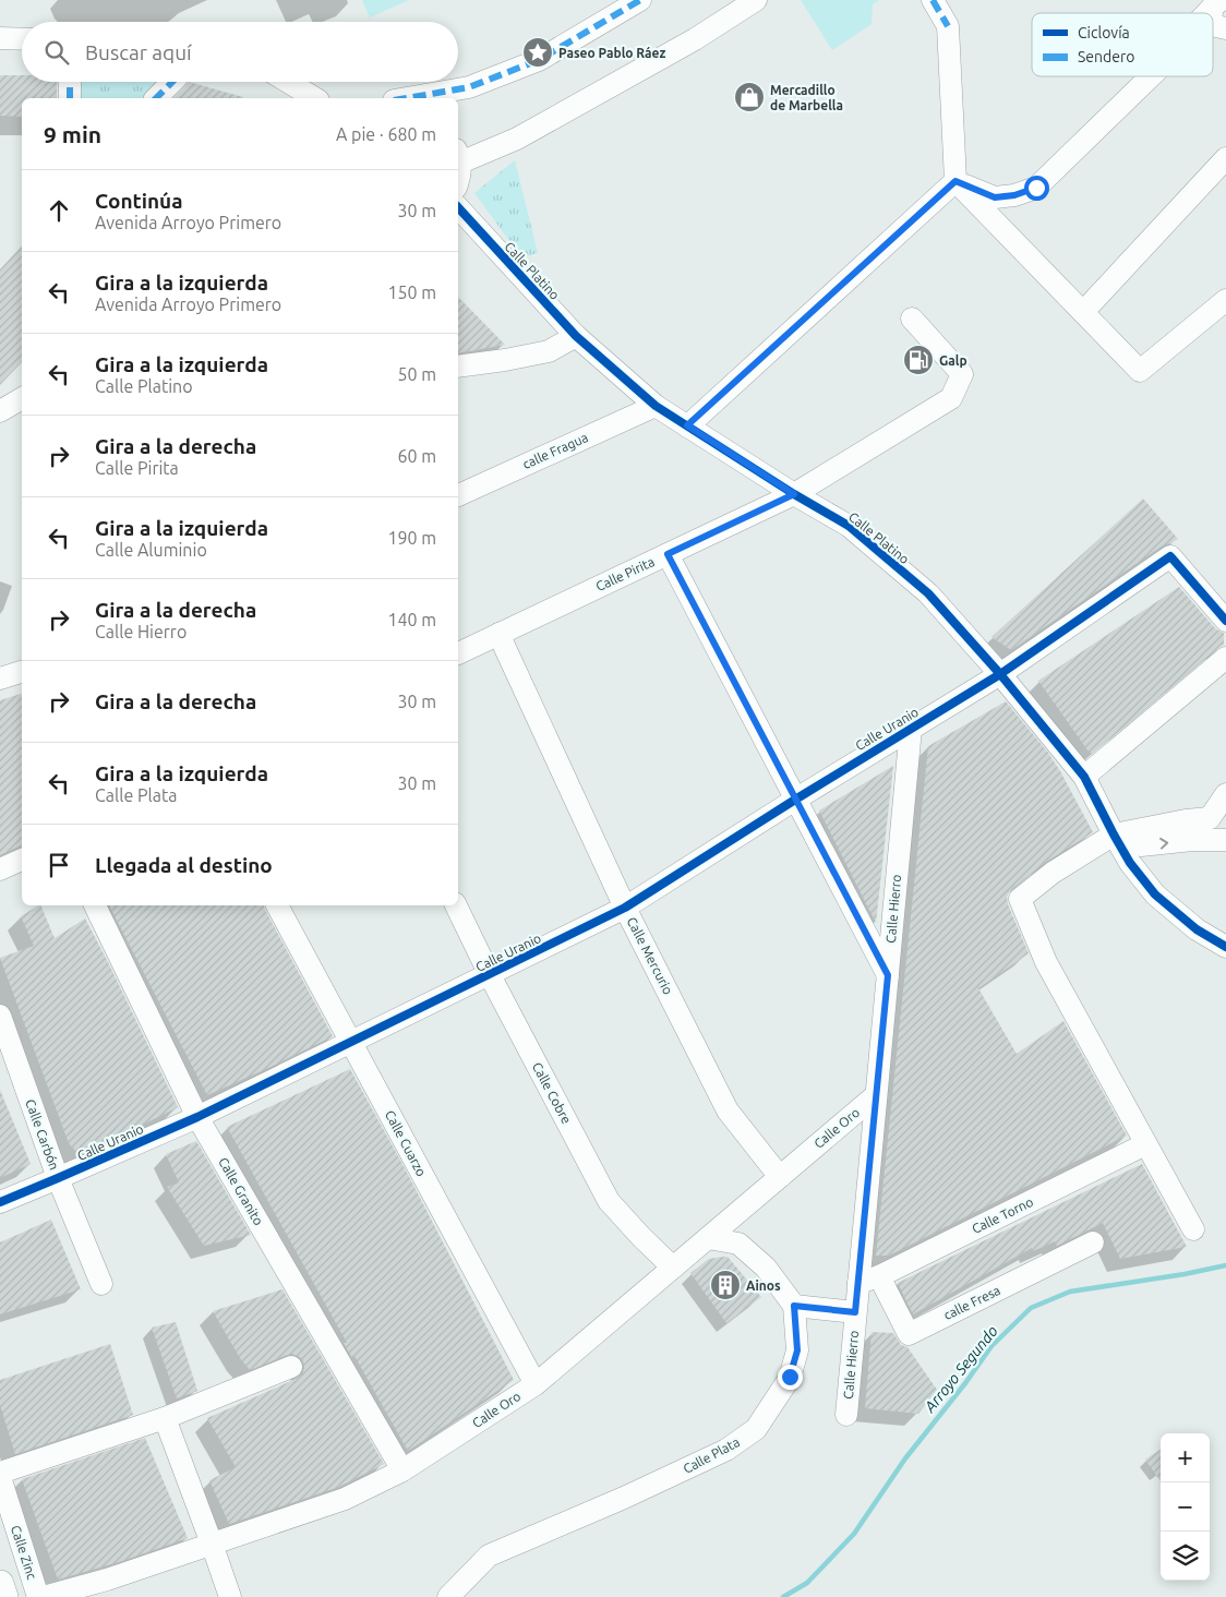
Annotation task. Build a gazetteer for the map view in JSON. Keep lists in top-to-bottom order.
{
  "streets": {
    "street": [
      "Calle Platino",
      "calle Fragua",
      "Calle Pirita",
      "Calle Uranio",
      "Calle Hierro",
      "Calle Mercurio",
      "Calle Cobre",
      "Calle Oro",
      "Calle Carbón",
      "Calle Cuarzo",
      "Calle Granito",
      "Calle Torno",
      "calle Fresa",
      "Calle Plata",
      "Calle Zinc"
    ]
  },
  "crossings": [
    ["Calle Platino", "calle Fragua"],
    ["Calle Platino", "Calle Pirita"],
    ["Calle Platino", "Calle Uranio"],
    ["Calle Pirita", "Calle Mercurio"],
    ["Calle Uranio", "Calle Hierro"],
    ["Calle Uranio", "Calle Mercurio"],
    ["Calle Uranio", "Calle Cobre"],
    ["Calle Uranio", "Calle Carbón"],
    ["Calle Uranio", "Calle Cuarzo"],
    ["Calle Uranio", "Calle Granito"],
    ["Calle Hierro", "Calle Oro"],
    ["Calle Hierro", "Calle Torno"],
    ["Calle Mercurio", "Calle Oro"],
    ["Calle Cobre", "Calle Oro"],
    ["Calle Oro", "Calle Cuarzo"],
    ["Calle Oro", "Calle Granito"],
    ["Calle Torno", "calle Fresa"]
  ],
  "water": ["Arroyo Segundo"],
  "places": {
    "place": ["Paseo Pablo Ráez"],
    "shop": ["Mercadillo de Marbella"],
    "fuel station": ["Galp"],
    "building": ["Ainos"]
  },
  "legend": ["Ciclovía", "Sendero"],
  "page": {
    "search": "Buscar aquí",
    "heading": ["9 min", "A pie · 680 m"],
    "list": [
      ["Continúa", "Avenida Arroyo Primero", "30 m"],
      ["Gira a la izquierda", "Avenida Arroyo Primero", "150 m"],
      ["Gira a la izquierda", "Calle Platino", "50 m"],
      ["Gira a la derecha", "Calle Pirita", "60 m"],
      ["Gira a la izquierda", "Calle Aluminio", "190 m"],
      ["Gira a la derecha", "Calle Hierro", "140 m"],
      ["Gira a la derecha", "30 m"],
      ["Gira a la izquierda", "Calle Plata", "30 m"],
      "Llegada al destino"
    ],
    "map_buttons": ["+", "−"]
  }
}
